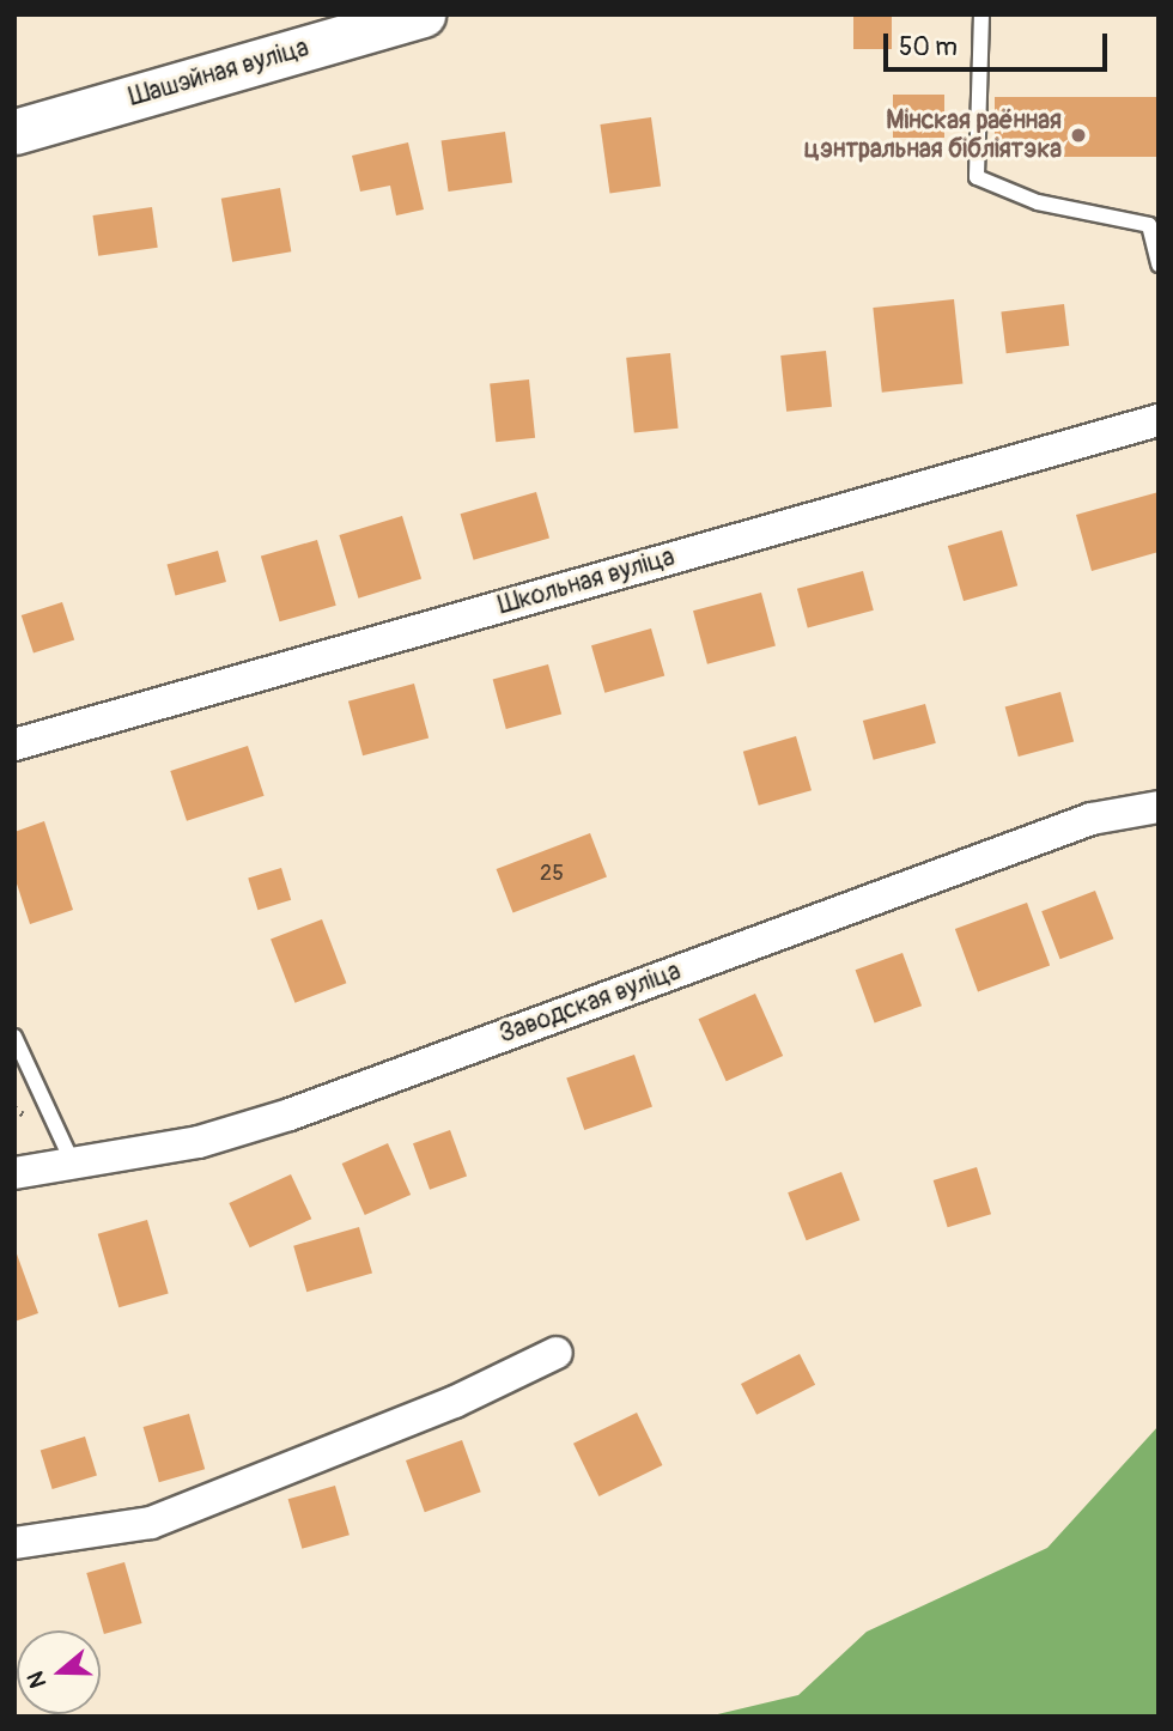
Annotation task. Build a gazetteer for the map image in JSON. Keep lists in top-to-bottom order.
{
  "streets": {
    "main road": ["Шашэйная вуліца"],
    "street": ["Школьная вуліца", "Заводская вуліца"]
  },
  "places": ["Мінская раённая цэнтральная бібліятэка"],
  "house_numbers": ["25"],
  "scale_bar": "50 m",
  "north": "left"
}
